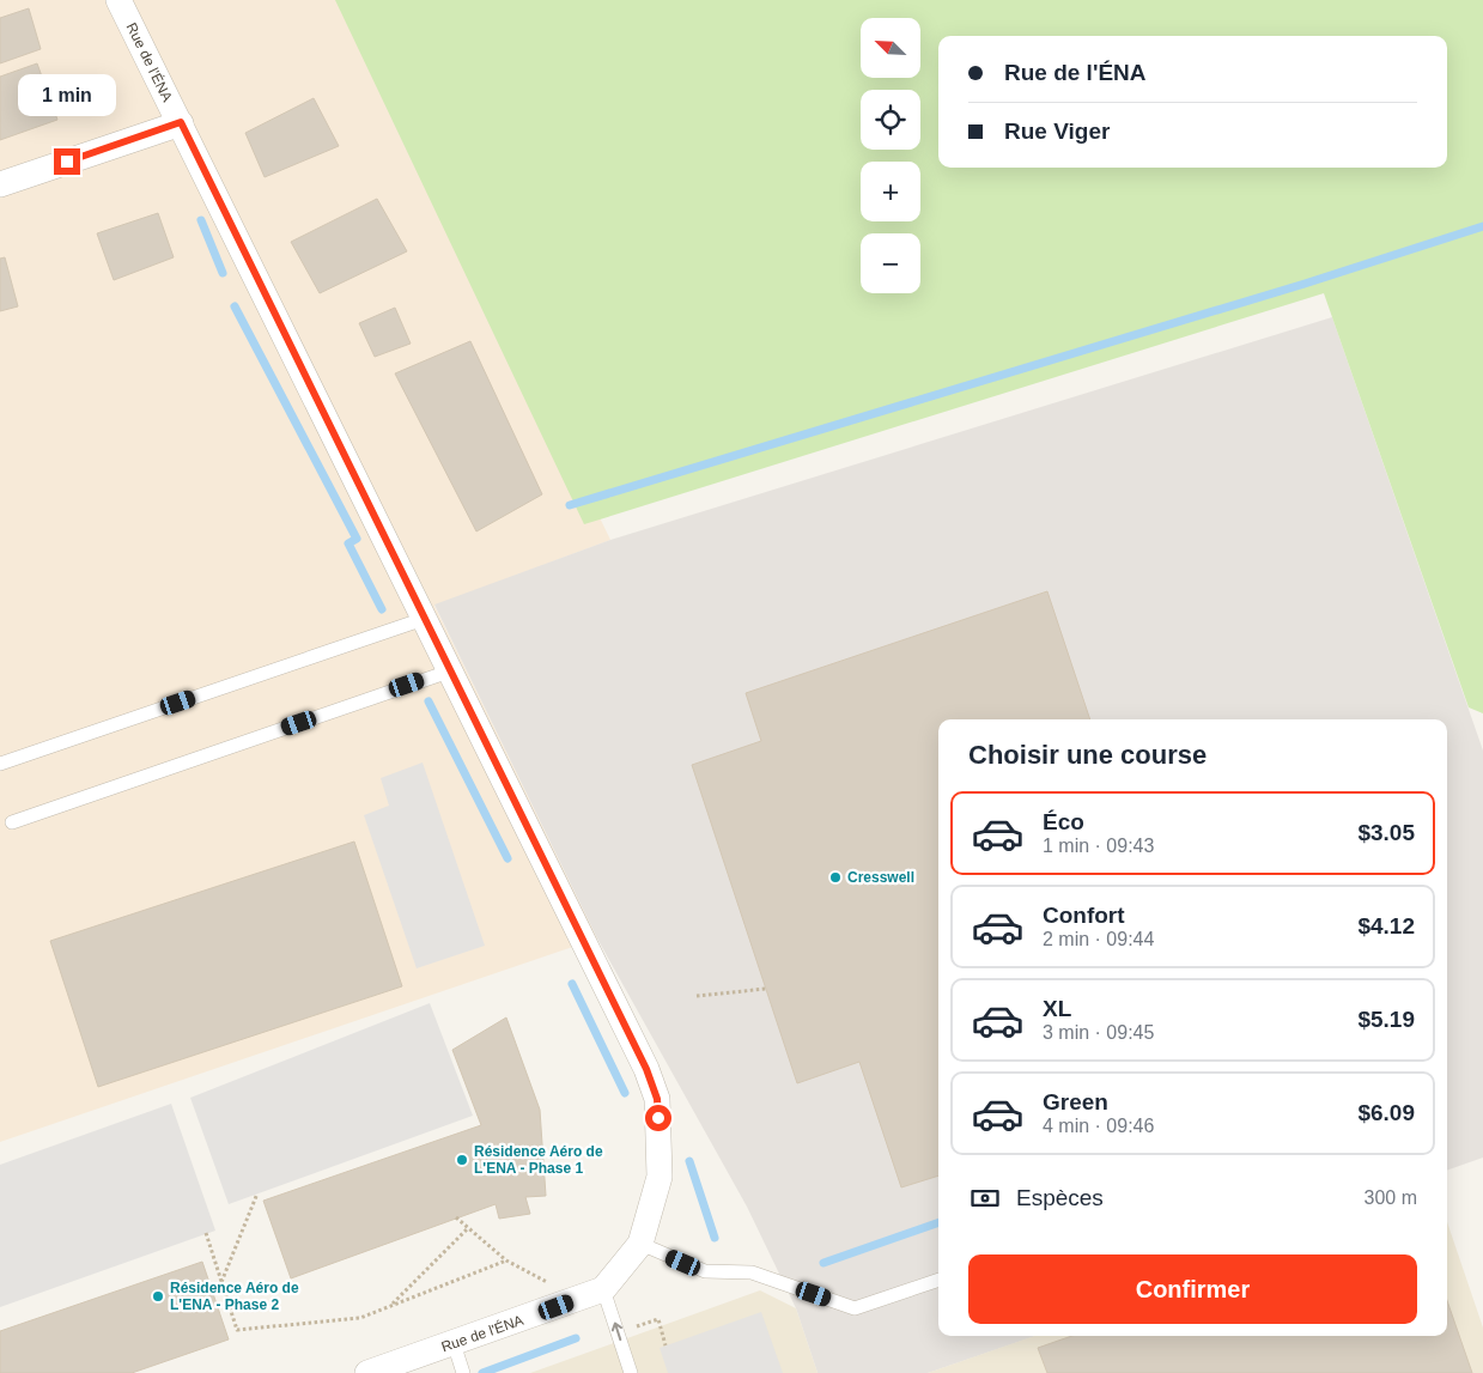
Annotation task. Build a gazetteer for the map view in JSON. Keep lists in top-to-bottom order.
{
  "streets": {
    "street": ["Rue de l'ÉNA"]
  },
  "places": ["Cresswell", "Résidence Aéro de L'ENA - Phase 1", "Résidence Aéro de L'ENA - Phase 2"],
  "north": "top left",
  "page": {
    "map_buttons": ["+", "−"],
    "banner": ["Rue de l'ÉNA", "Rue Viger"],
    "bubble": "1 min",
    "heading": "Choisir une course",
    "list": [
      {
        "name": "Éco",
        "note": "1 min · 09:43",
        "value": "$3.05"
      },
      {
        "name": "Confort",
        "note": "2 min · 09:44",
        "value": "$4.12"
      },
      {
        "name": "XL",
        "note": "3 min · 09:45",
        "value": "$5.19"
      },
      {
        "name": "Green",
        "note": "4 min · 09:46",
        "value": "$6.09"
      }
    ],
    "pay": ["Espèces", "300 m"],
    "buttons": "Confirmer"
  }
}
